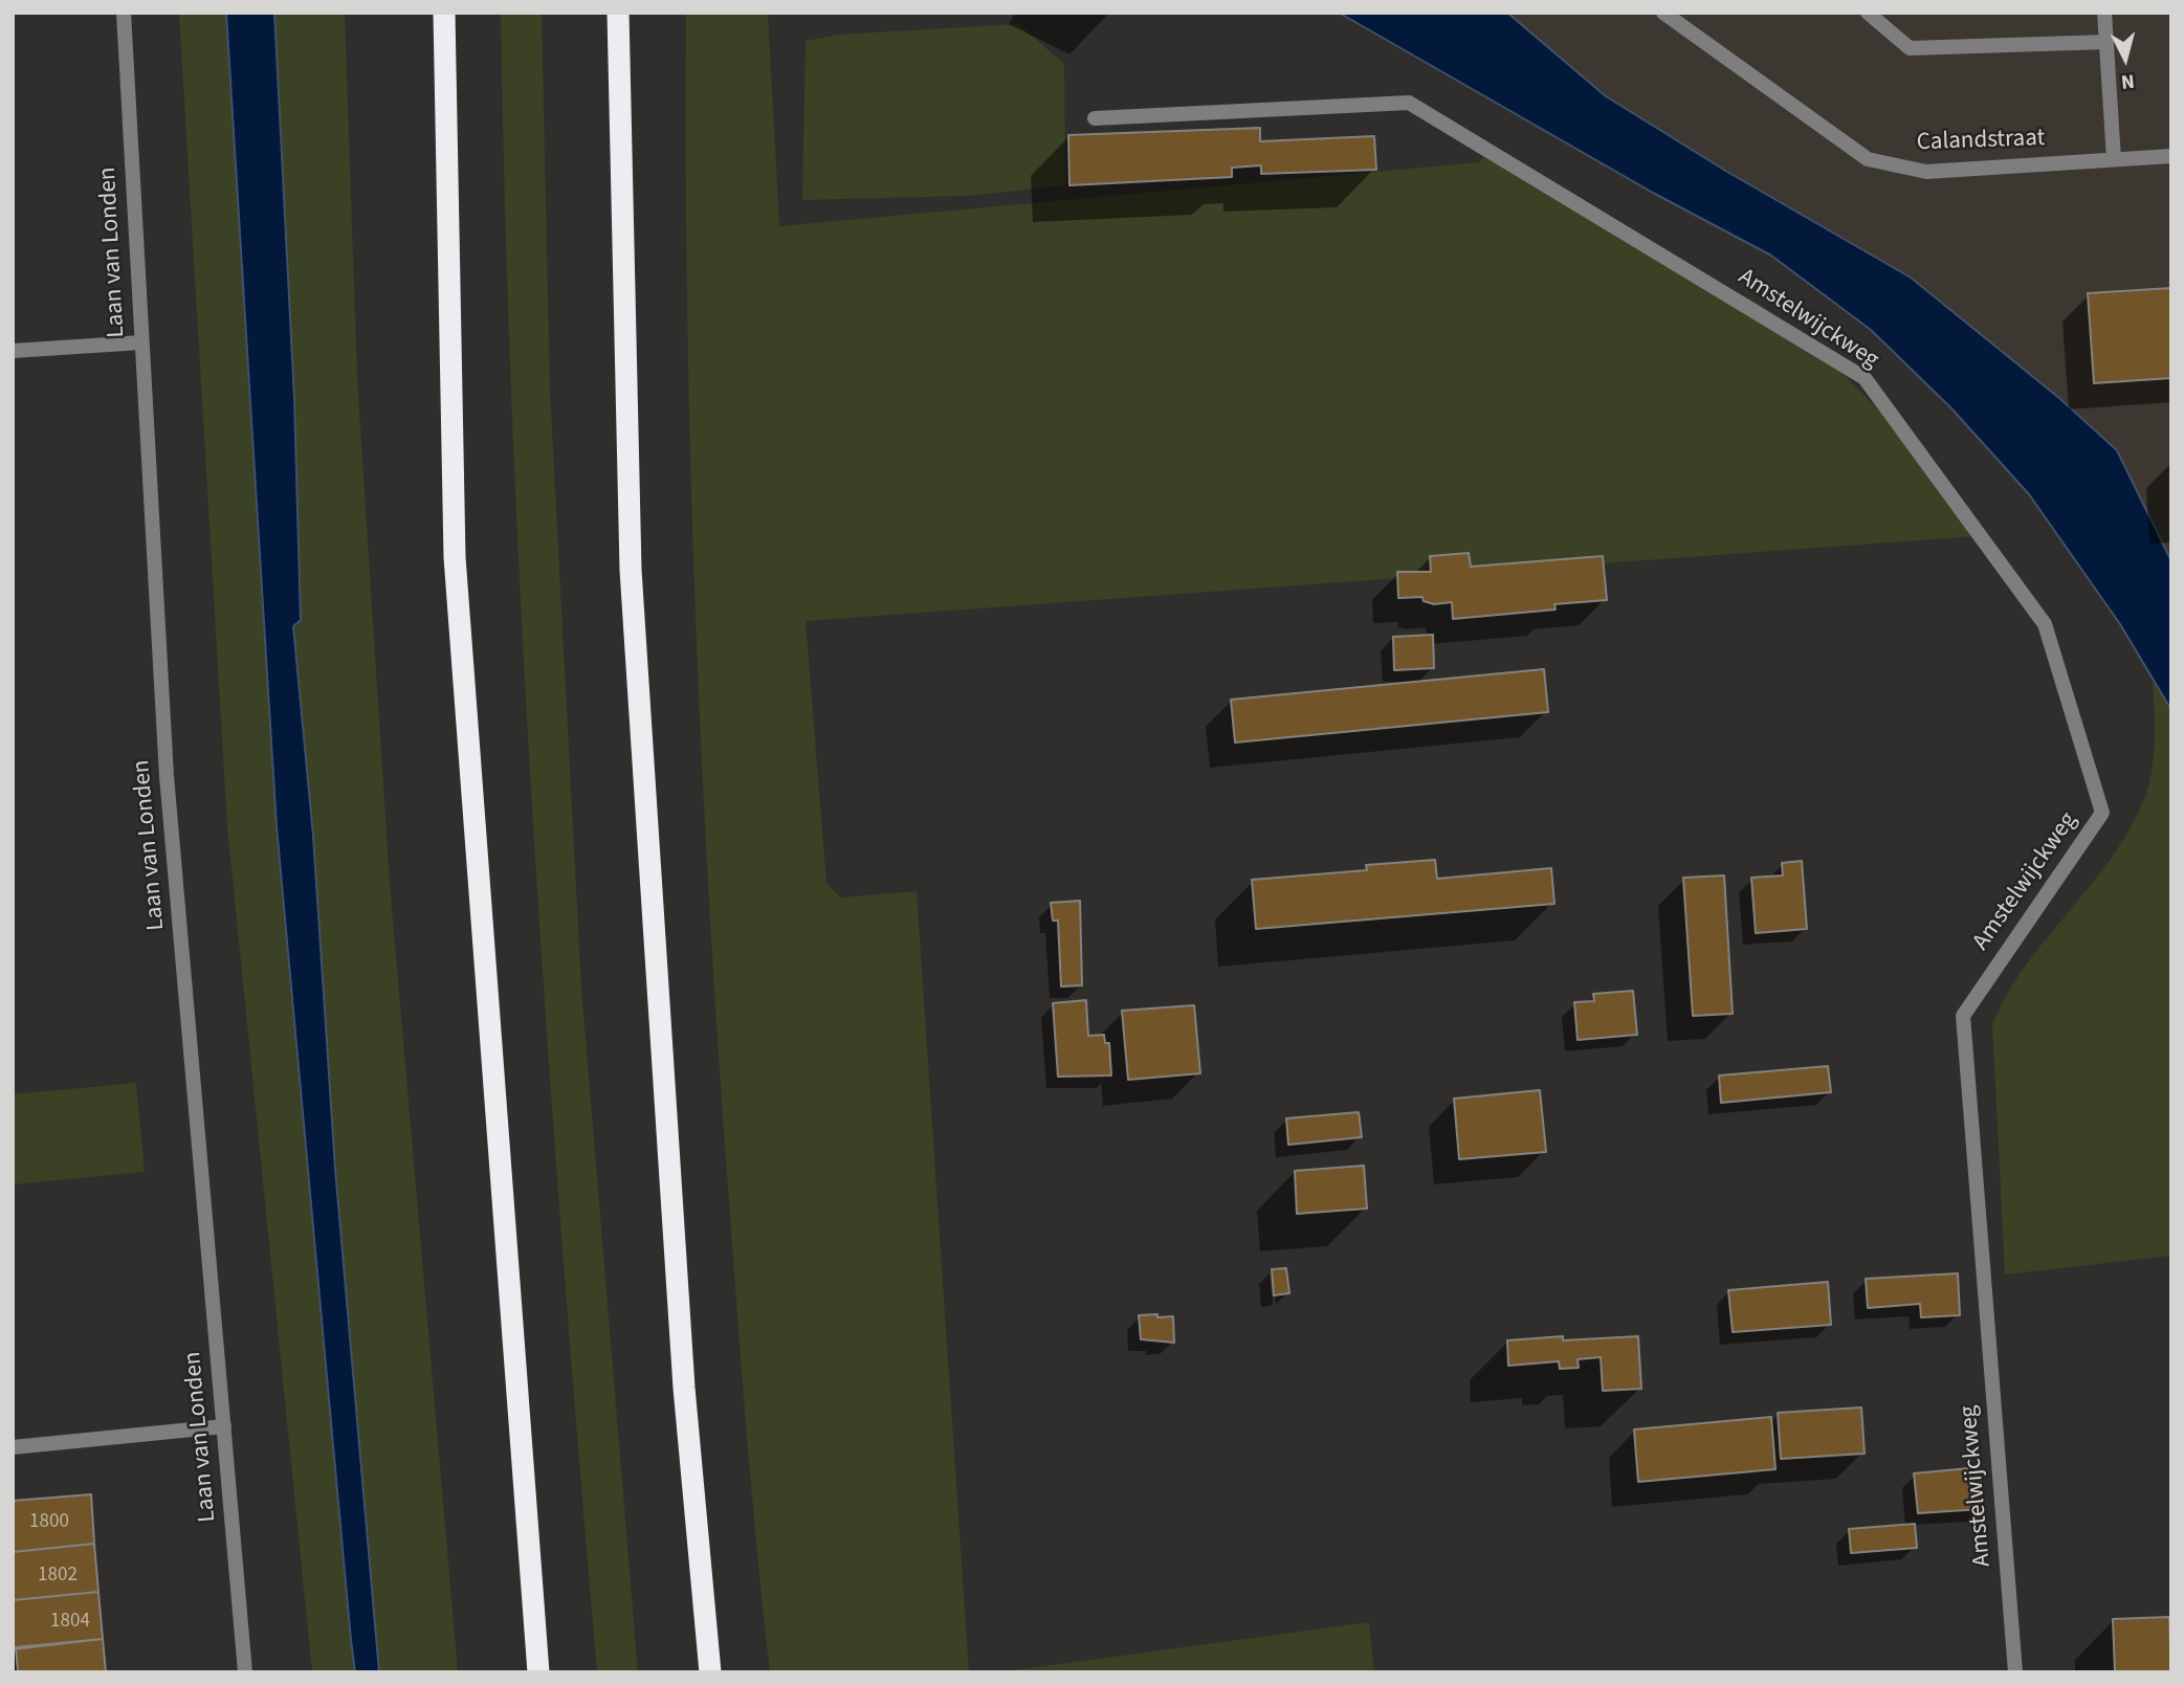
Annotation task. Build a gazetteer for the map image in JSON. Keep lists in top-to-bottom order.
{
  "streets": {
    "street": ["Calandstraat", "Laan van Londen", "Amstelwijckweg"]
  },
  "house_numbers": ["1800", "1802", "1804"],
  "north": "bottom"
}
